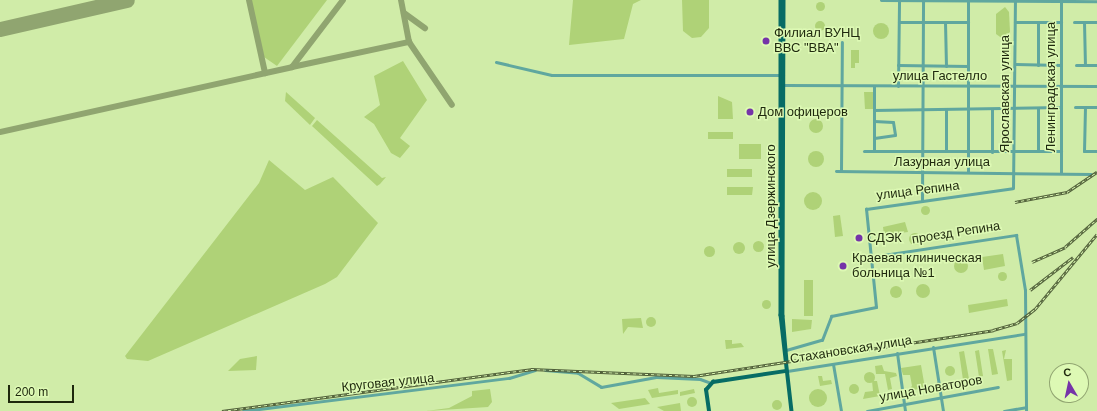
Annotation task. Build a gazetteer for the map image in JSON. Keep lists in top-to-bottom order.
{
  "streets": {
    "main road": ["улица Дзержинского", "Стахановская улица"],
    "street": [
      "улица Гастелло",
      "Ленинградская улица",
      "Ярославская улица",
      "Лазурная улица",
      "улица Репина",
      "проезд Репина",
      "Круговая улица",
      "улица Новаторов"
    ]
  },
  "crossings": [
    ["улица Гастелло", "Ленинградская улица"],
    ["улица Гастелло", "Ярославская улица"],
    ["улица Гастелло", "улица Дзержинского"],
    ["Ленинградская улица", "Лазурная улица"],
    ["Ярославская улица", "Лазурная улица"],
    ["Ярославская улица", "улица Репина"],
    ["улица Репина", "улица Дзержинского"],
    ["улица Репина", "проезд Репина"],
    ["улица Дзержинского", "Стахановская улица"],
    ["проезд Репина", "Стахановская улица"]
  ],
  "places": [
    "Филиал ВУНЦ ВВС \"ВВА\"",
    "Дом офицеров",
    "СДЭК",
    "Краевая клиническая больница №1"
  ],
  "scale_bar": "200 m",
  "north": "top"
}
